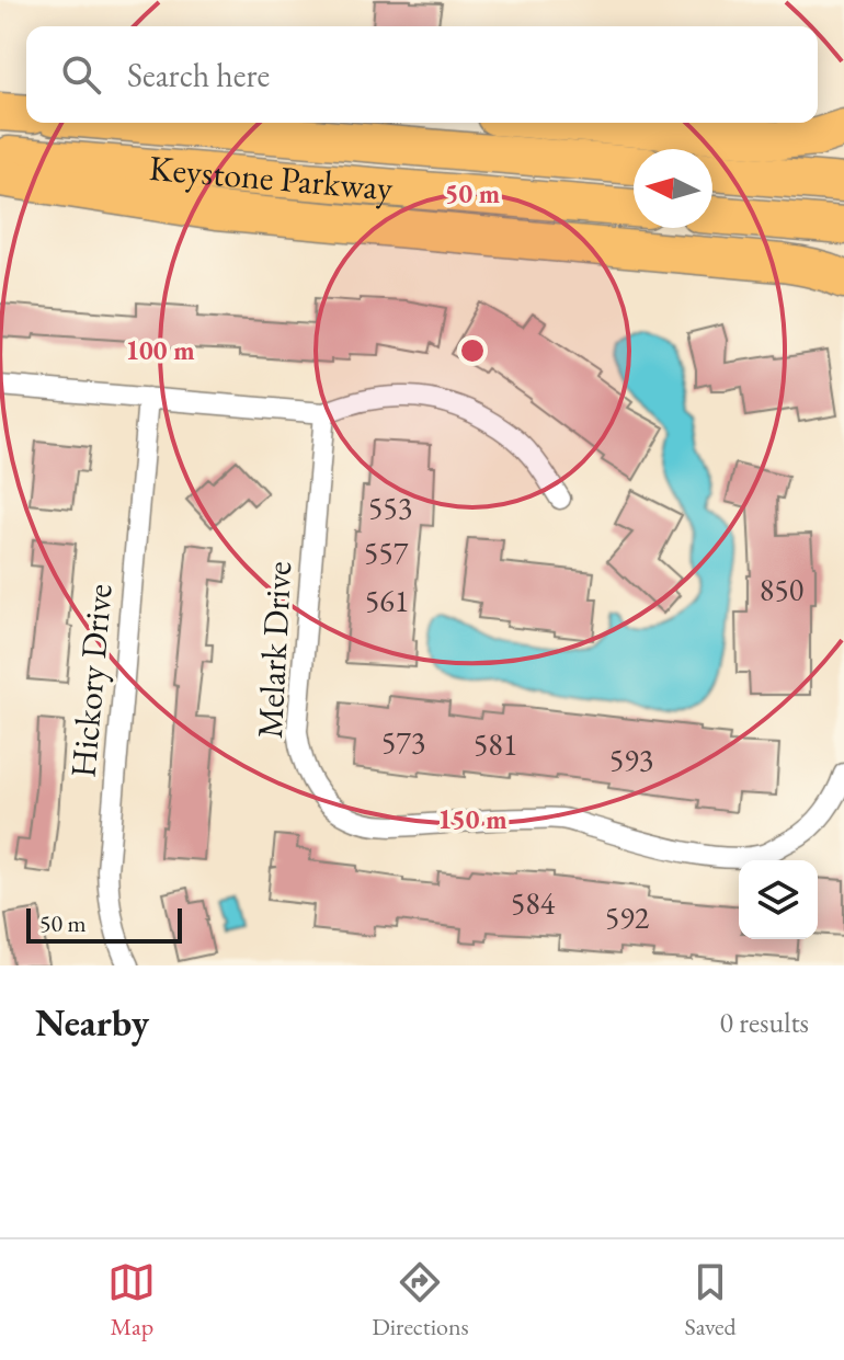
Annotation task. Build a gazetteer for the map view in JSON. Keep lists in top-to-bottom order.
{
  "streets": {
    "highway": ["Keystone Parkway"],
    "street": ["Melark Drive", "Hickory Drive"]
  },
  "house_numbers": [
    "553",
    "557",
    "850",
    "561",
    "573",
    "581",
    "593",
    "584",
    "592"
  ],
  "scale_bar": "50 m",
  "north": "left",
  "page": {
    "search": "Search here",
    "scale": "50 m",
    "heading": ["Nearby", "0 results"],
    "nav": ["Map", "Directions", "Saved"]
  },
  "rings": ["50 m", "100 m", "150 m"]
}
